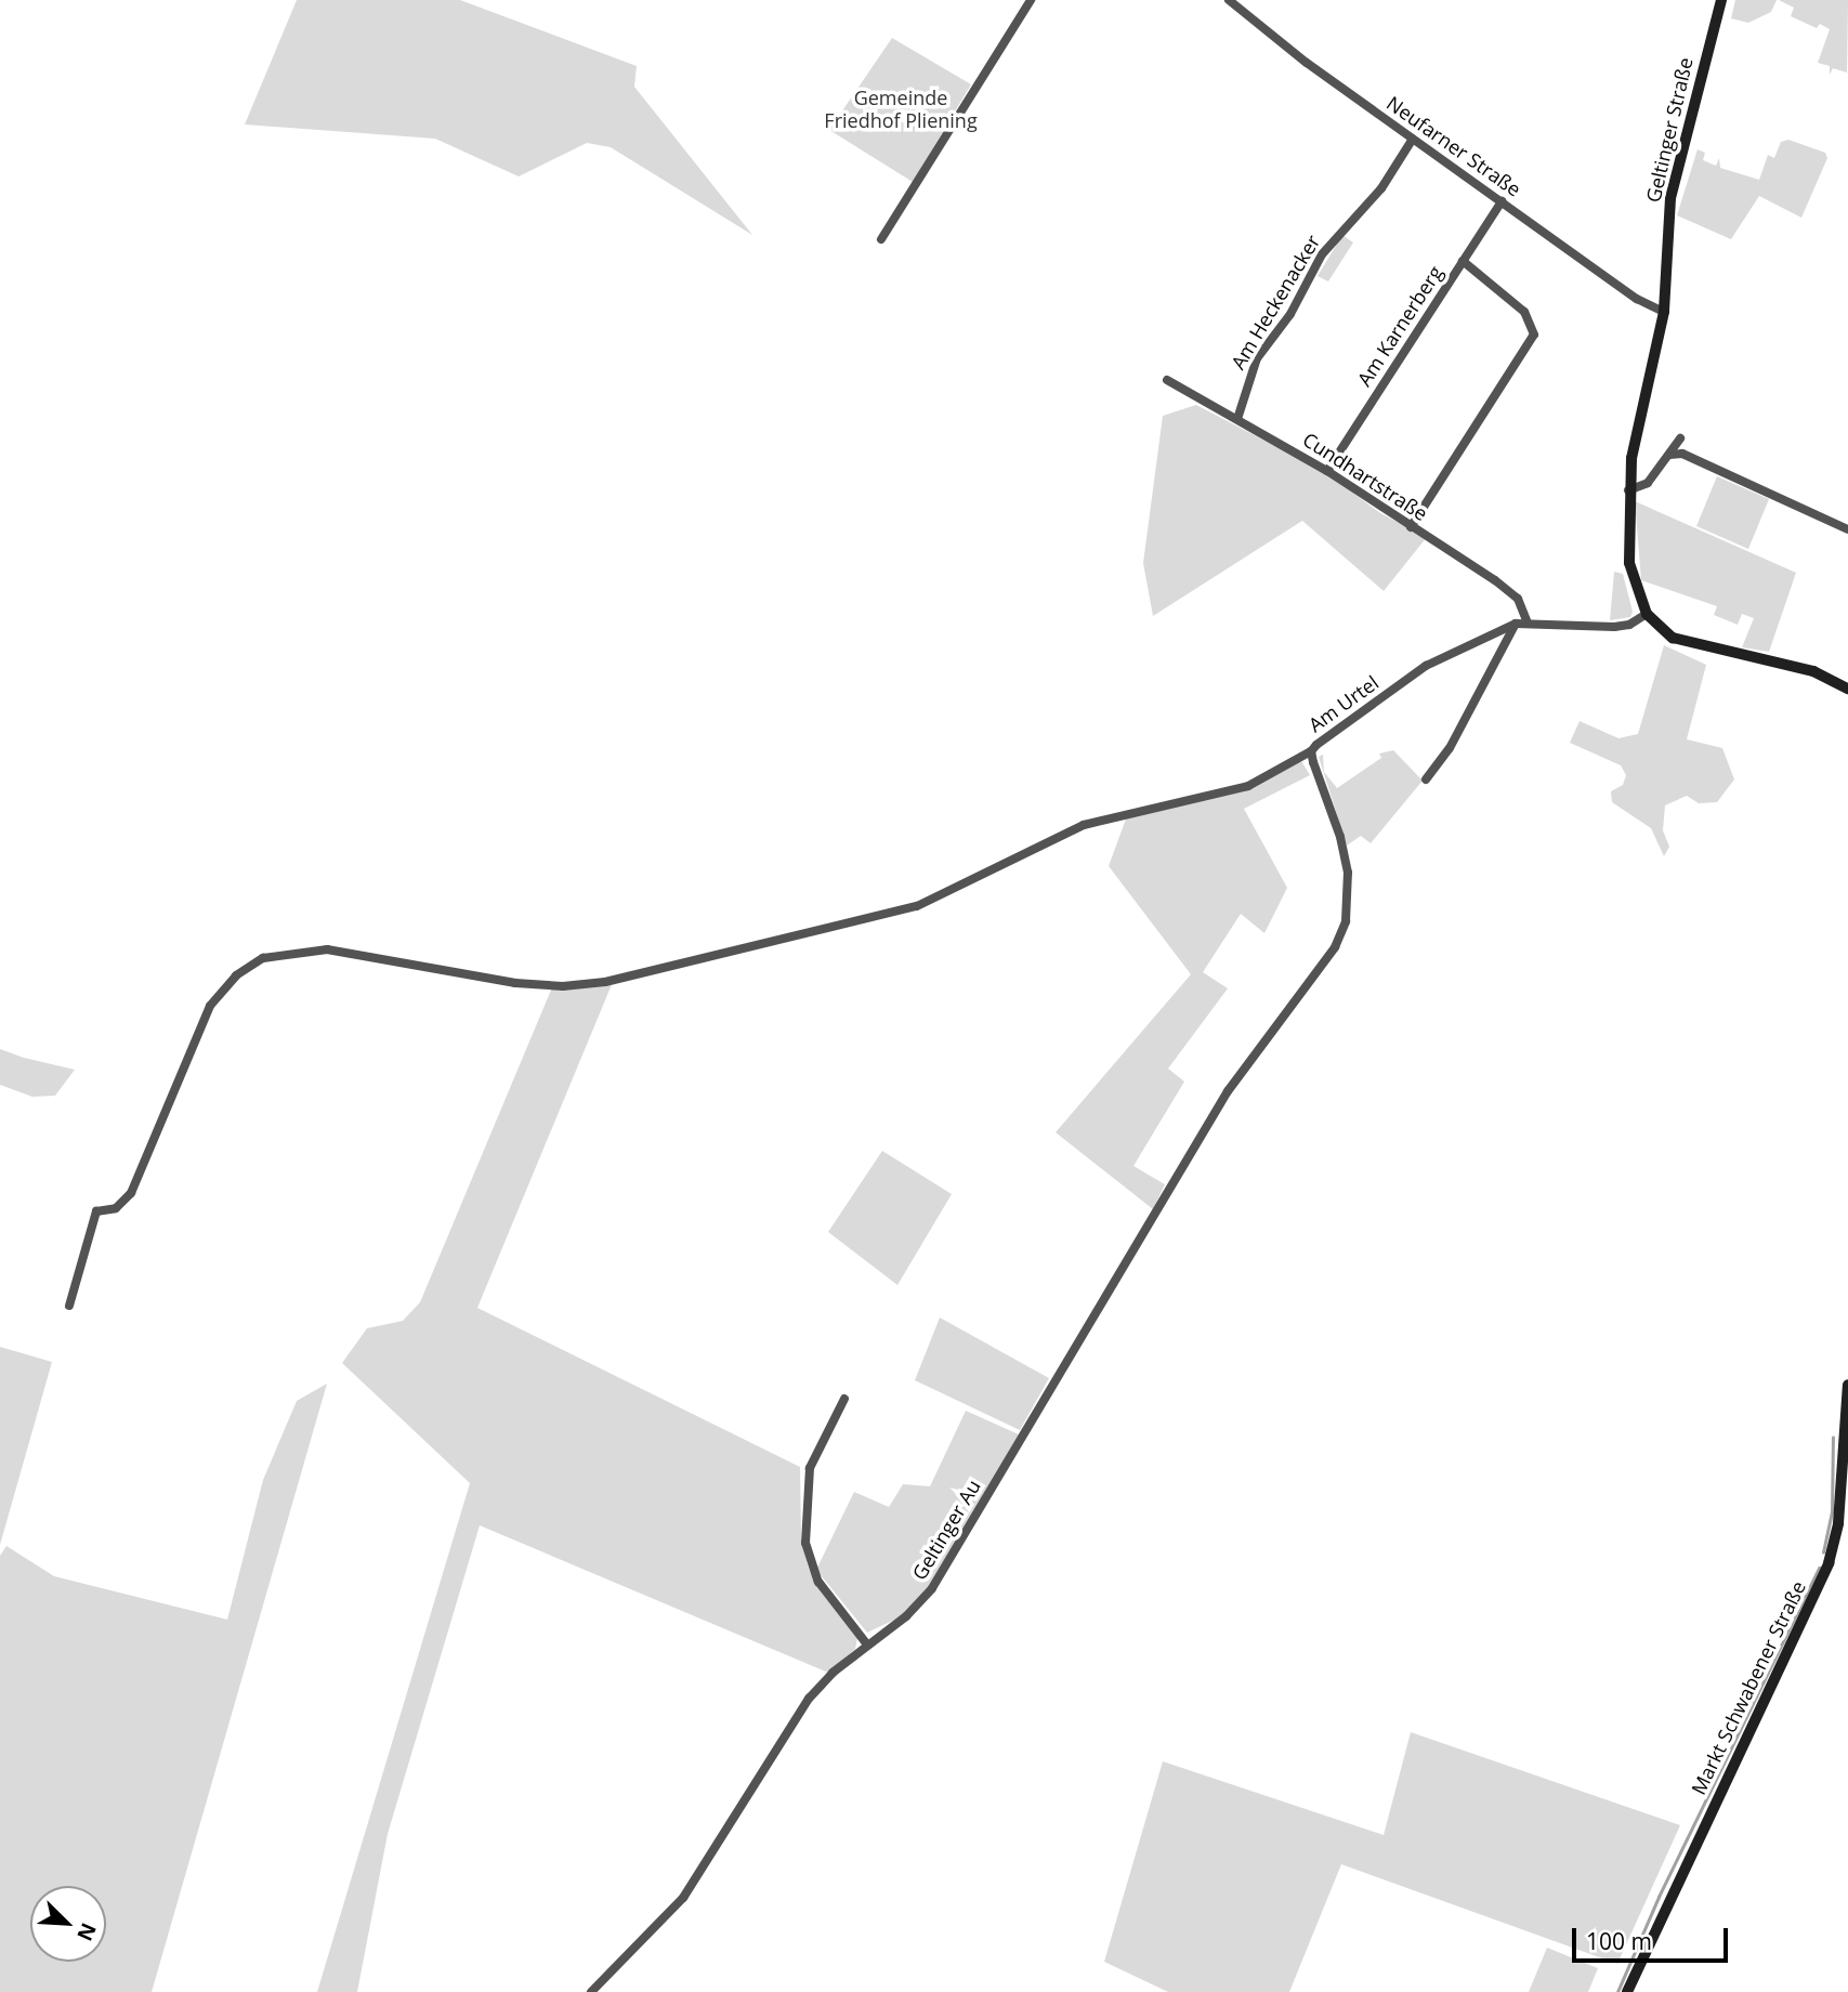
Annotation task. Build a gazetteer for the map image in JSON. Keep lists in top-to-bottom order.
{
  "streets": {
    "main road": ["Geltinger Straße", "Markt Schwabener Straße"],
    "street": [
      "Neufarner Straße",
      "Am Heckenacker",
      "Am Karnerberg",
      "Cundhartstraße",
      "Am Urtel",
      "Geltinger Au"
    ]
  },
  "crossings": [
    ["Geltinger Straße", "Neufarner Straße"],
    ["Neufarner Straße", "Am Heckenacker"],
    ["Neufarner Straße", "Am Karnerberg"],
    ["Am Heckenacker", "Cundhartstraße"],
    ["Am Karnerberg", "Cundhartstraße"],
    ["Cundhartstraße", "Am Urtel"],
    ["Am Urtel", "Geltinger Au"]
  ],
  "parks": ["Gemeinde Friedhof Pliening"],
  "scale_bar": "100 m",
  "north": "bottom right"
}
